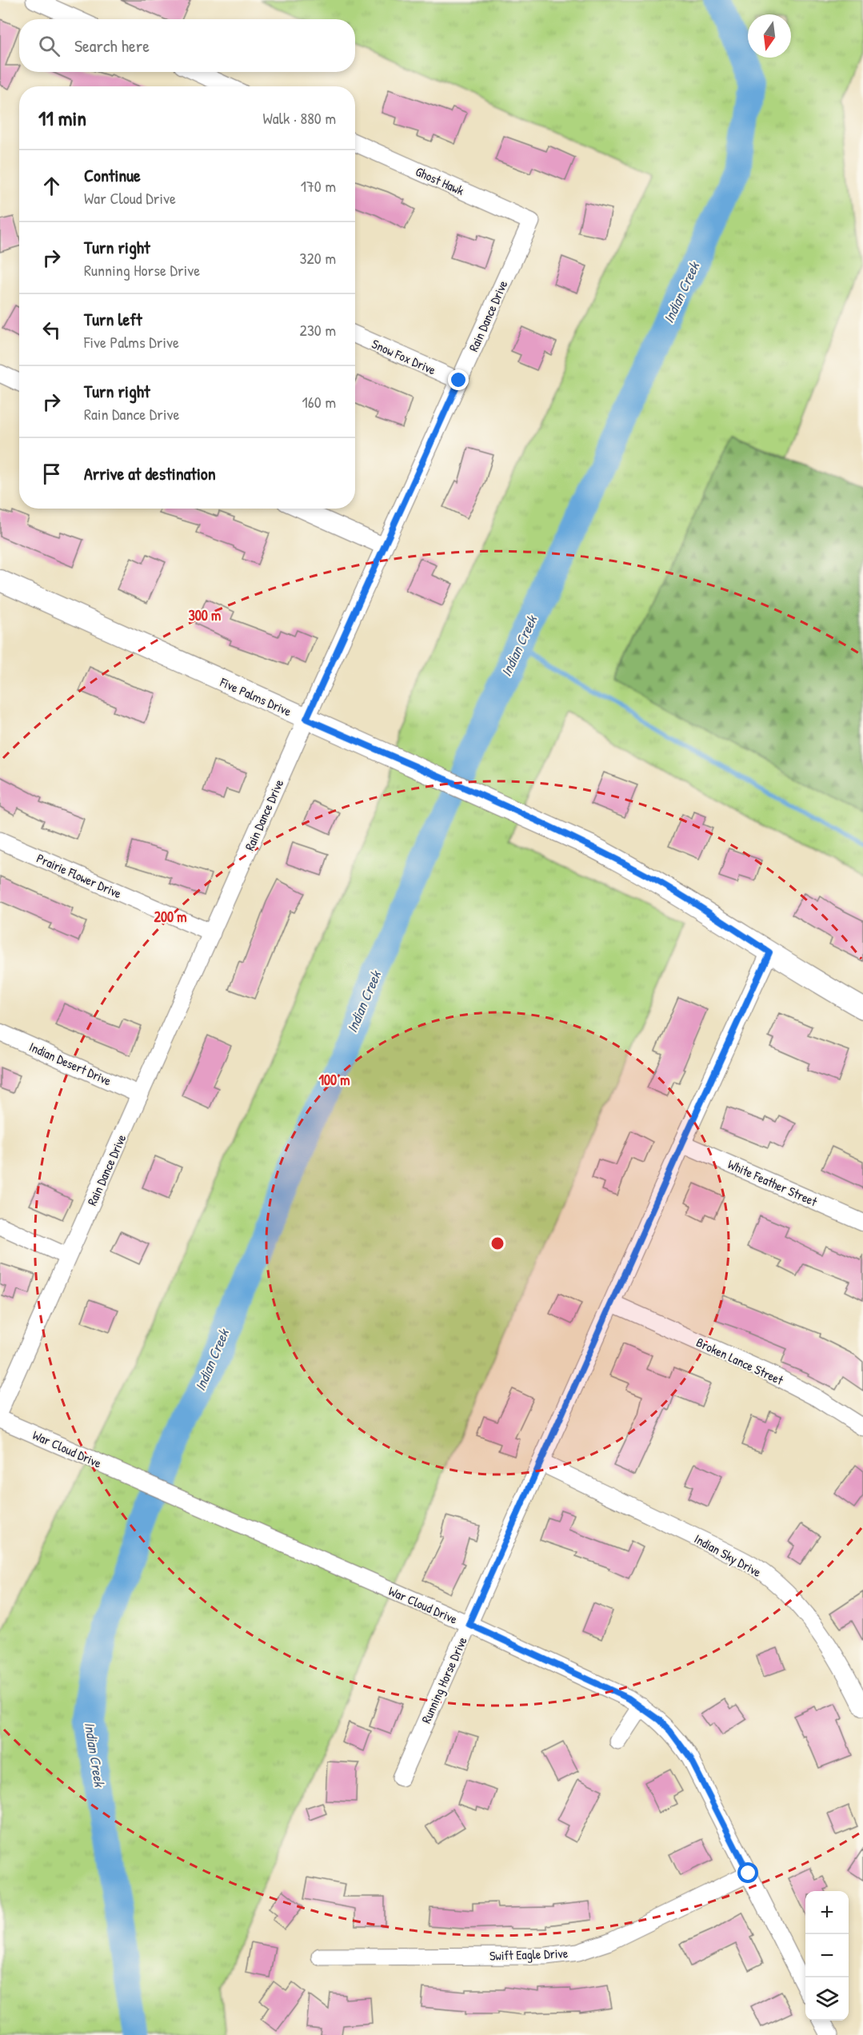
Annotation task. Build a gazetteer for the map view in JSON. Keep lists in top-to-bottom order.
{
  "streets": {
    "street": [
      "Ghost Hawk",
      "Rain Dance Drive",
      "Snow Fox Drive",
      "Five Palms Drive",
      "Prairie Flower Drive",
      "Indian Desert Drive",
      "White Feather Street",
      "Broken Lance Street",
      "War Cloud Drive",
      "Indian Sky Drive",
      "Running Horse Drive",
      "Swift Eagle Drive"
    ]
  },
  "crossings": [
    ["Ghost Hawk", "Rain Dance Drive"],
    ["Rain Dance Drive", "Snow Fox Drive"],
    ["Rain Dance Drive", "Five Palms Drive"],
    ["Rain Dance Drive", "Prairie Flower Drive"],
    ["Rain Dance Drive", "Indian Desert Drive"],
    ["Five Palms Drive", "Running Horse Drive"],
    ["White Feather Street", "Running Horse Drive"],
    ["Broken Lance Street", "Running Horse Drive"],
    ["War Cloud Drive", "Running Horse Drive"],
    ["War Cloud Drive", "Swift Eagle Drive"],
    ["Indian Sky Drive", "Running Horse Drive"]
  ],
  "water": ["Indian Creek"],
  "north": "bottom",
  "page": {
    "search": "Search here",
    "heading": ["11 min", "Walk · 880 m"],
    "list": [
      ["Continue", "War Cloud Drive", "170 m"],
      ["Turn right", "Running Horse Drive", "320 m"],
      ["Turn left", "Five Palms Drive", "230 m"],
      ["Turn right", "Rain Dance Drive", "160 m"],
      "Arrive at destination"
    ],
    "map_buttons": ["+", "−"]
  },
  "rings": ["300 m", "200 m", "100 m"]
}
